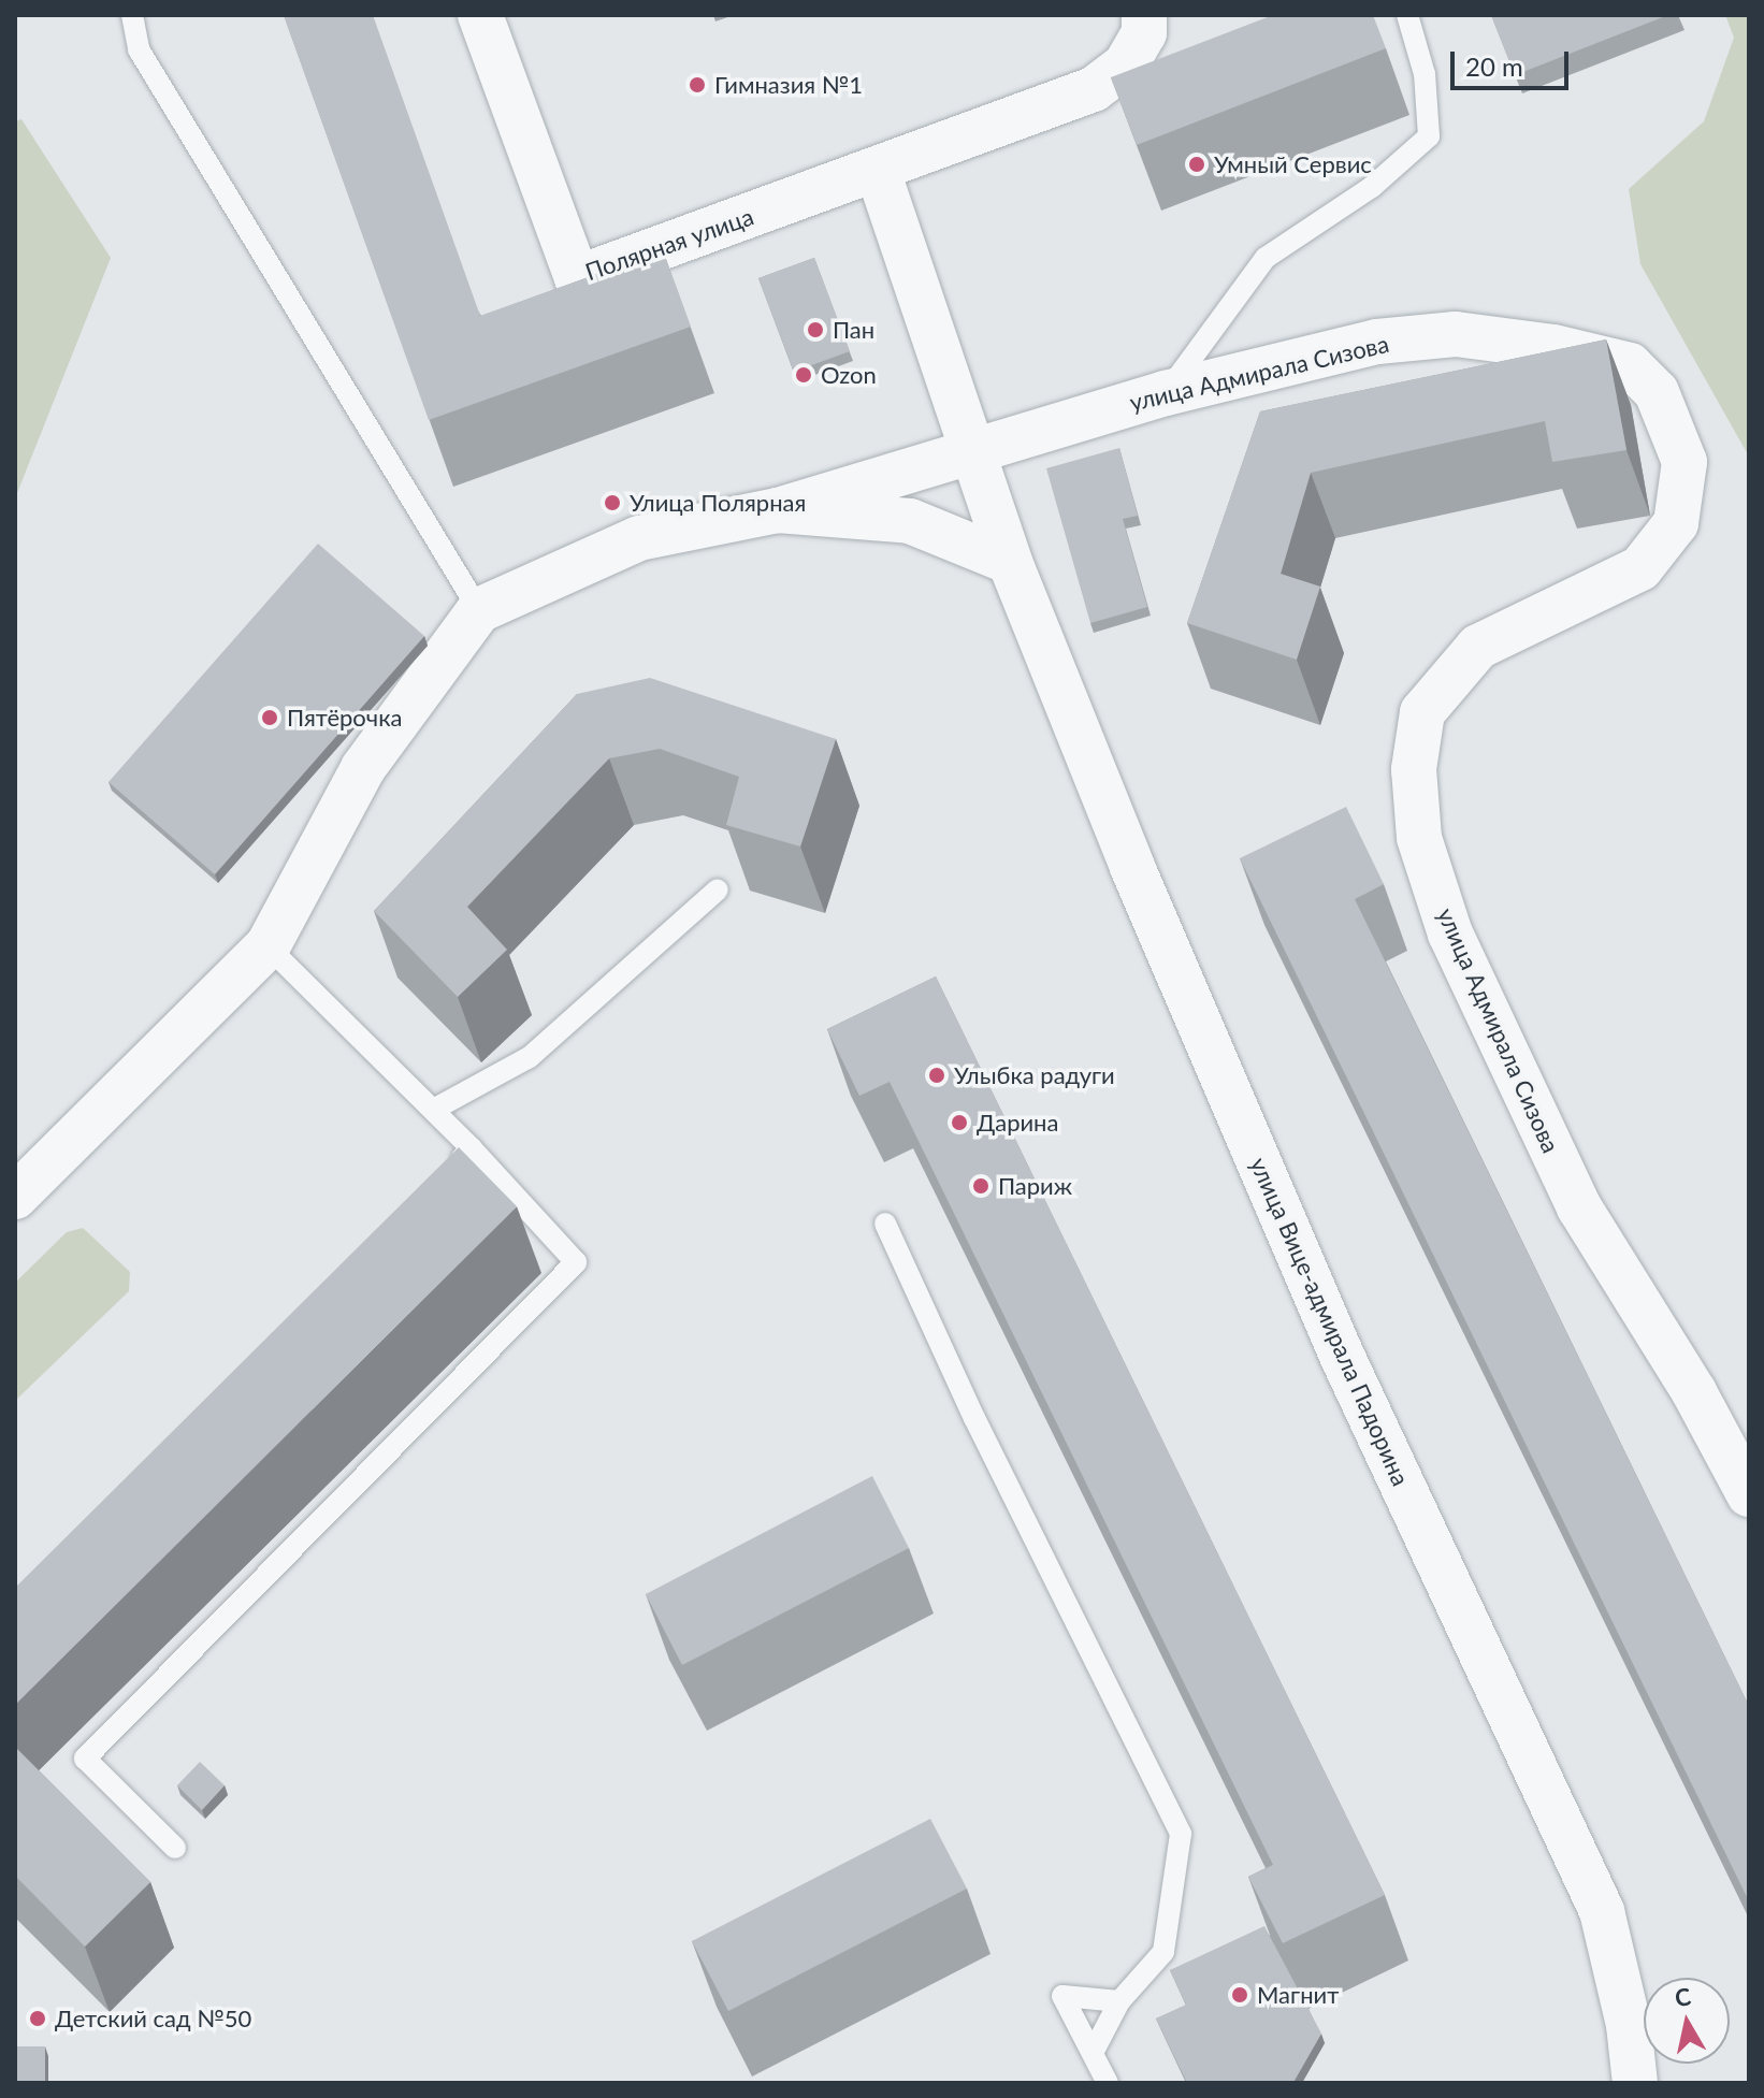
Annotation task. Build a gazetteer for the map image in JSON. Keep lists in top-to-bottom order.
{
  "streets": {
    "street": ["Полярная улица", "улица Адмирала Сизова", "улица Вице-адмирала Падорина"]
  },
  "places": [
    "Гимназия №1",
    "Умный Сервис",
    "Пан",
    "Ozon",
    "Улица Полярная",
    "Пятёрочка",
    "Улыбка радуги",
    "Дарина",
    "Париж",
    "Магнит",
    "Детский сад №50"
  ],
  "scale_bar": "20 m",
  "north": "top"
}
